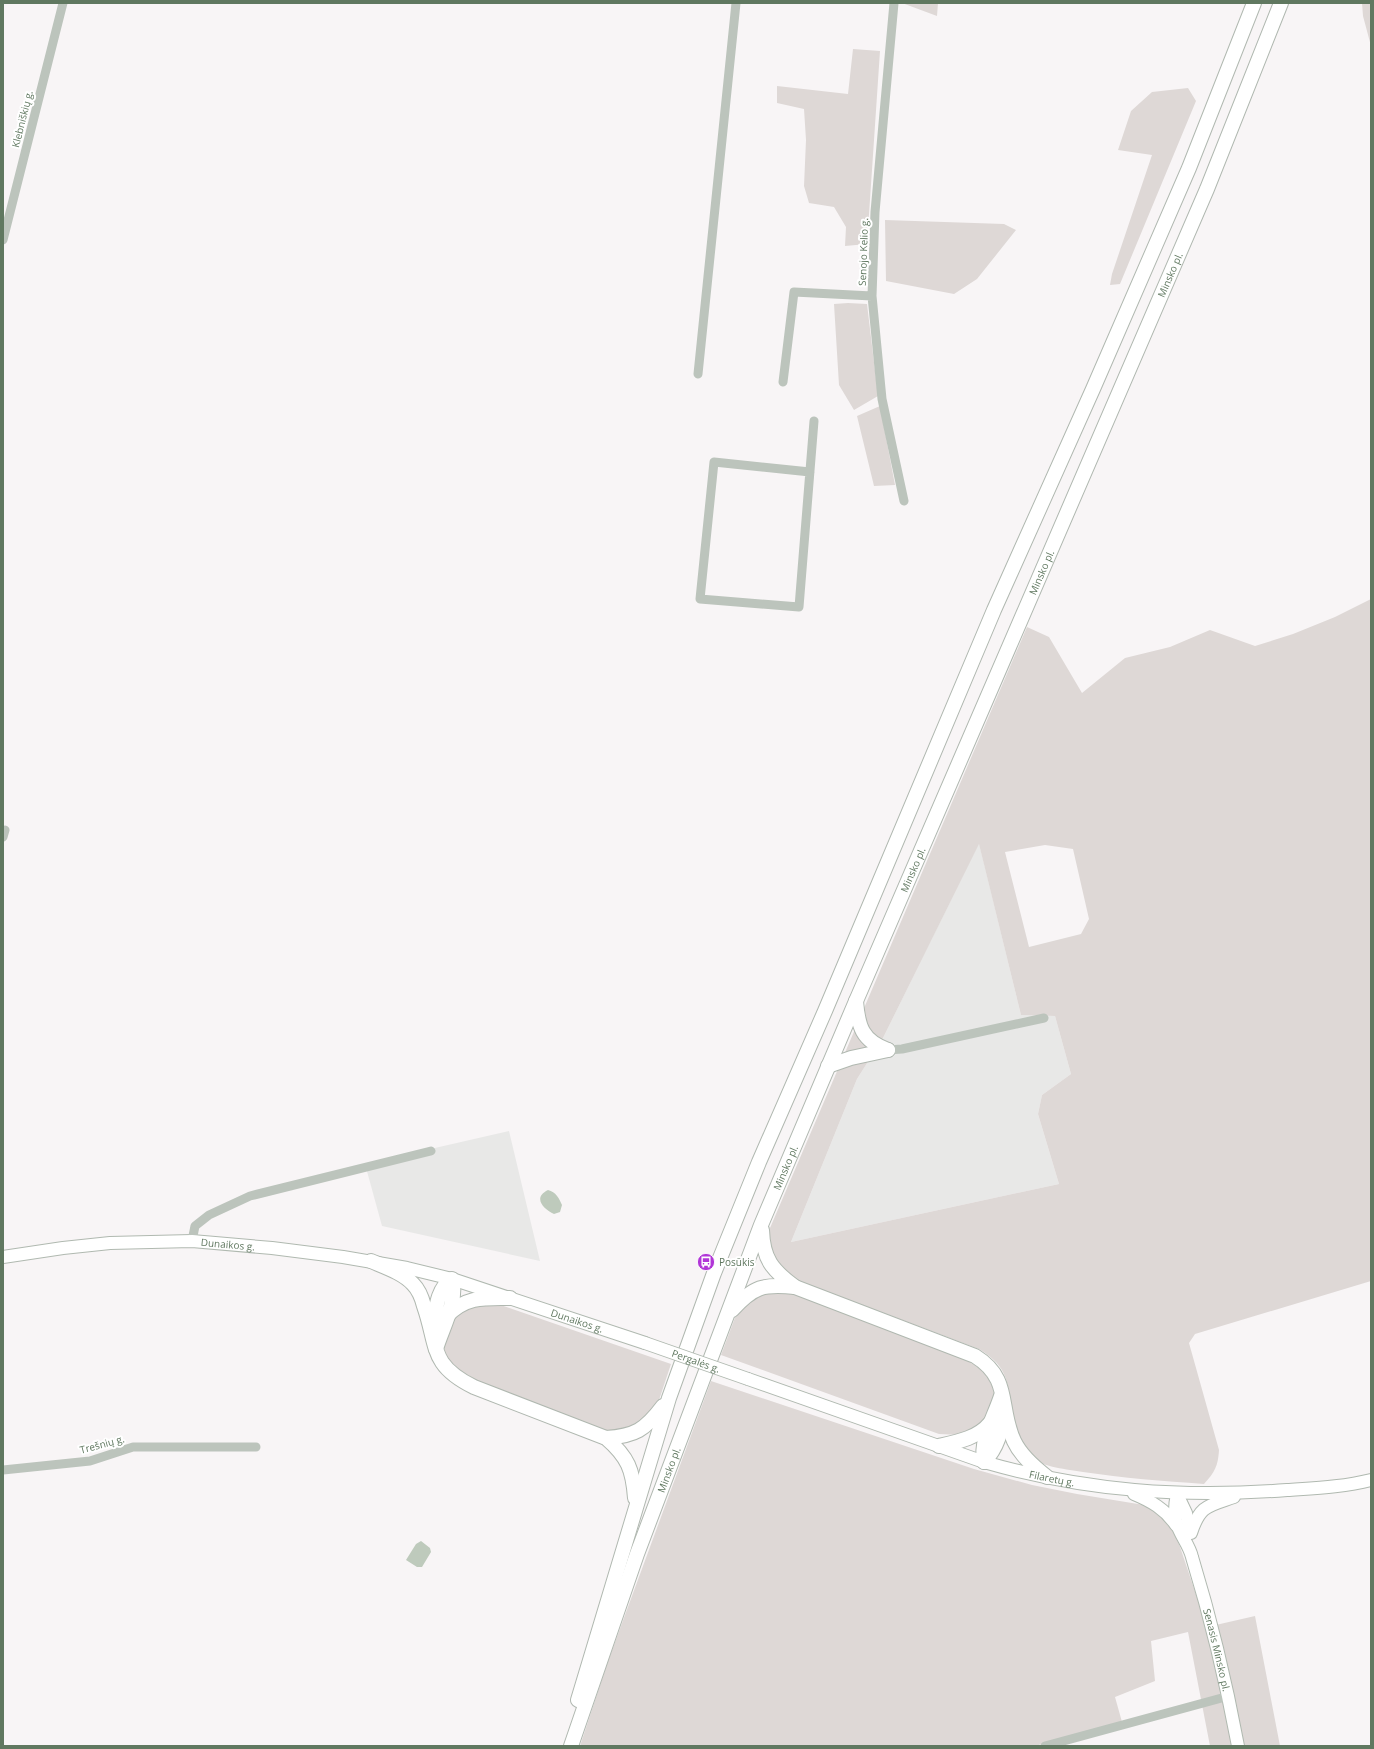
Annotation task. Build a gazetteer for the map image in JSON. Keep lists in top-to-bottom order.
{
  "streets": {
    "highway": ["Minsko pl."],
    "main road": [
      "Dunaikos g.",
      "Pergalės g.",
      "Filaretų g.",
      "Senasis Minsko pl."
    ],
    "street": ["Klebniškių g.", "Senojo Kelio g.", "Trešnių g."]
  },
  "crossings": [
    ["Dunaikos g.", "Pergalės g."],
    ["Pergalės g.", "Filaretų g."],
    ["Filaretų g.", "Senasis Minsko pl."]
  ],
  "places": {
    "bus stop": ["Posūkis"]
  }
}
